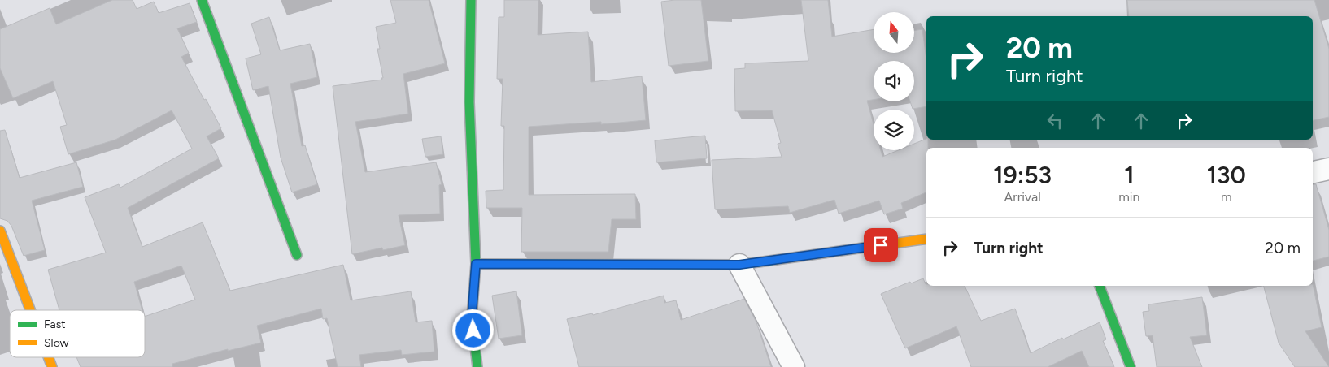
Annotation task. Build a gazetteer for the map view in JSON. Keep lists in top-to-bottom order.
{
  "legend": ["Fast", "Slow"],
  "north": "top",
  "page": {
    "turn": ["20 m", "Turn right"],
    "eta": [
      "19:53",
      "Arrival",
      "1",
      "min",
      "130",
      "m"
    ],
    "list": [
      {
        "name": "Turn right",
        "value": "20 m"
      }
    ]
  }
}
